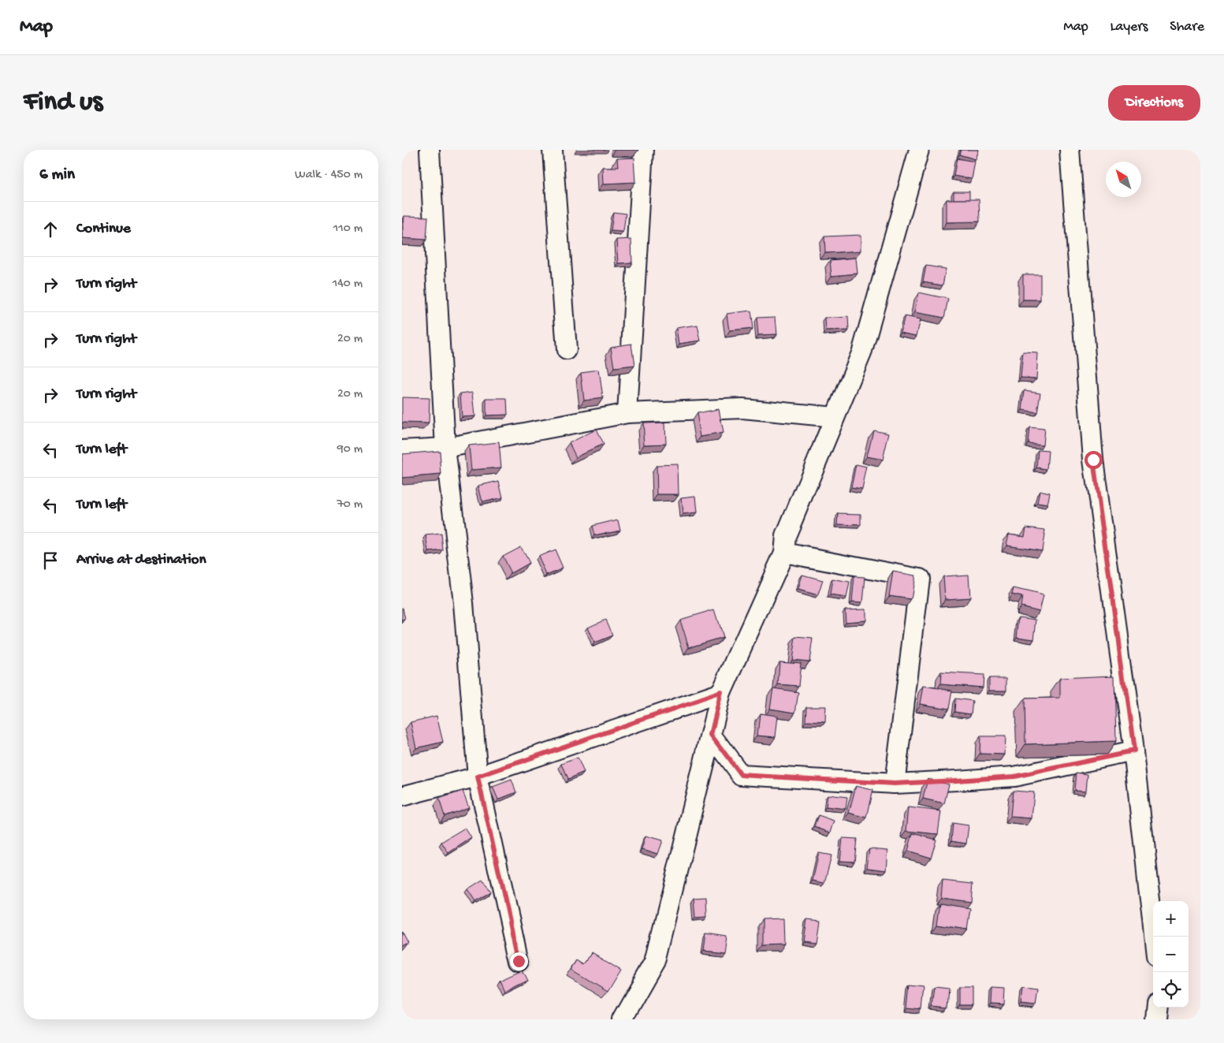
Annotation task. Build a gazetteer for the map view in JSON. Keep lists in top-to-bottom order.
{
  "north": "top left",
  "page": {
    "header": "Map",
    "nav": ["Map", "Layers", "Share"],
    "buttons": "Directions",
    "title": "Find us",
    "heading": ["6 min", "Walk · 450 m"],
    "list": [
      ["Continue", "110 m"],
      ["Turn right", "140 m"],
      ["Turn right", "20 m"],
      ["Turn right", "20 m"],
      ["Turn left", "90 m"],
      ["Turn left", "70 m"],
      "Arrive at destination"
    ],
    "map_buttons": ["+", "−"]
  }
}
